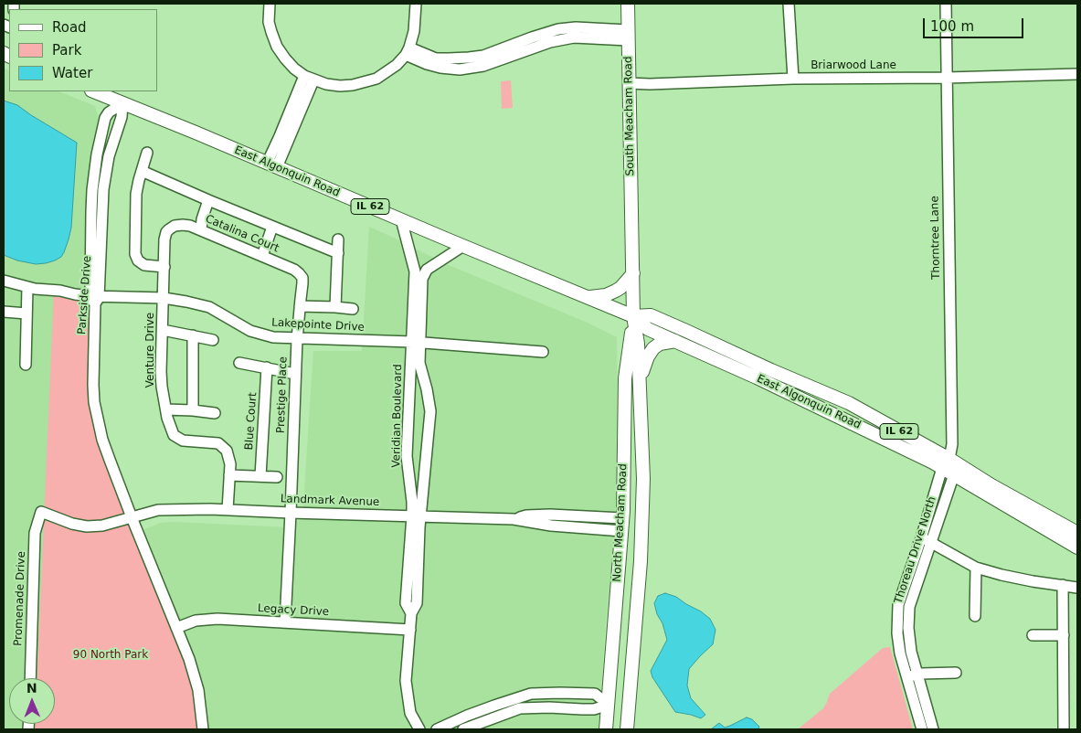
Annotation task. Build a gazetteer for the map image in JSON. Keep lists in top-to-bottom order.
{
  "streets": {
    "main road": [
      "South Meacham Road",
      "East Algonquin Road",
      "IL 62",
      "North Meacham Road"
    ],
    "street": [
      "Briarwood Lane",
      "Catalina Court",
      "Thorntree Lane",
      "Parkside Drive",
      "Lakepointe Drive",
      "Venture Drive",
      "Prestige Place",
      "Veridian Boulevard",
      "Blue Court",
      "Landmark Avenue",
      "Thoreau Drive North",
      "Promenade Drive",
      "Legacy Drive"
    ]
  },
  "crossings": [
    ["Briarwood Lane", "South Meacham Road"],
    ["Briarwood Lane", "Thorntree Lane"],
    ["South Meacham Road", "North Meacham Road"],
    ["East Algonquin Road", "Thorntree Lane"],
    ["East Algonquin Road", "Parkside Drive"],
    ["East Algonquin Road", "Veridian Boulevard"],
    ["East Algonquin Road", "North Meacham Road"],
    ["East Algonquin Road", "Thoreau Drive North"],
    ["Catalina Court", "Venture Drive"],
    ["Catalina Court", "Prestige Place"],
    ["Thorntree Lane", "Thoreau Drive North"],
    ["Parkside Drive", "Lakepointe Drive"],
    ["Parkside Drive", "Landmark Avenue"],
    ["Parkside Drive", "Legacy Drive"],
    ["Lakepointe Drive", "Venture Drive"],
    ["Lakepointe Drive", "Prestige Place"],
    ["Lakepointe Drive", "Veridian Boulevard"],
    ["Venture Drive", "Landmark Avenue"],
    ["Prestige Place", "Landmark Avenue"],
    ["Prestige Place", "Legacy Drive"],
    ["Veridian Boulevard", "Landmark Avenue"],
    ["Veridian Boulevard", "Legacy Drive"],
    ["Landmark Avenue", "North Meacham Road"],
    ["Landmark Avenue", "Promenade Drive"]
  ],
  "parks": ["90 North Park"],
  "legend": ["Road", "Park", "Water"],
  "scale_bar": "100 m",
  "north": "top"
}
